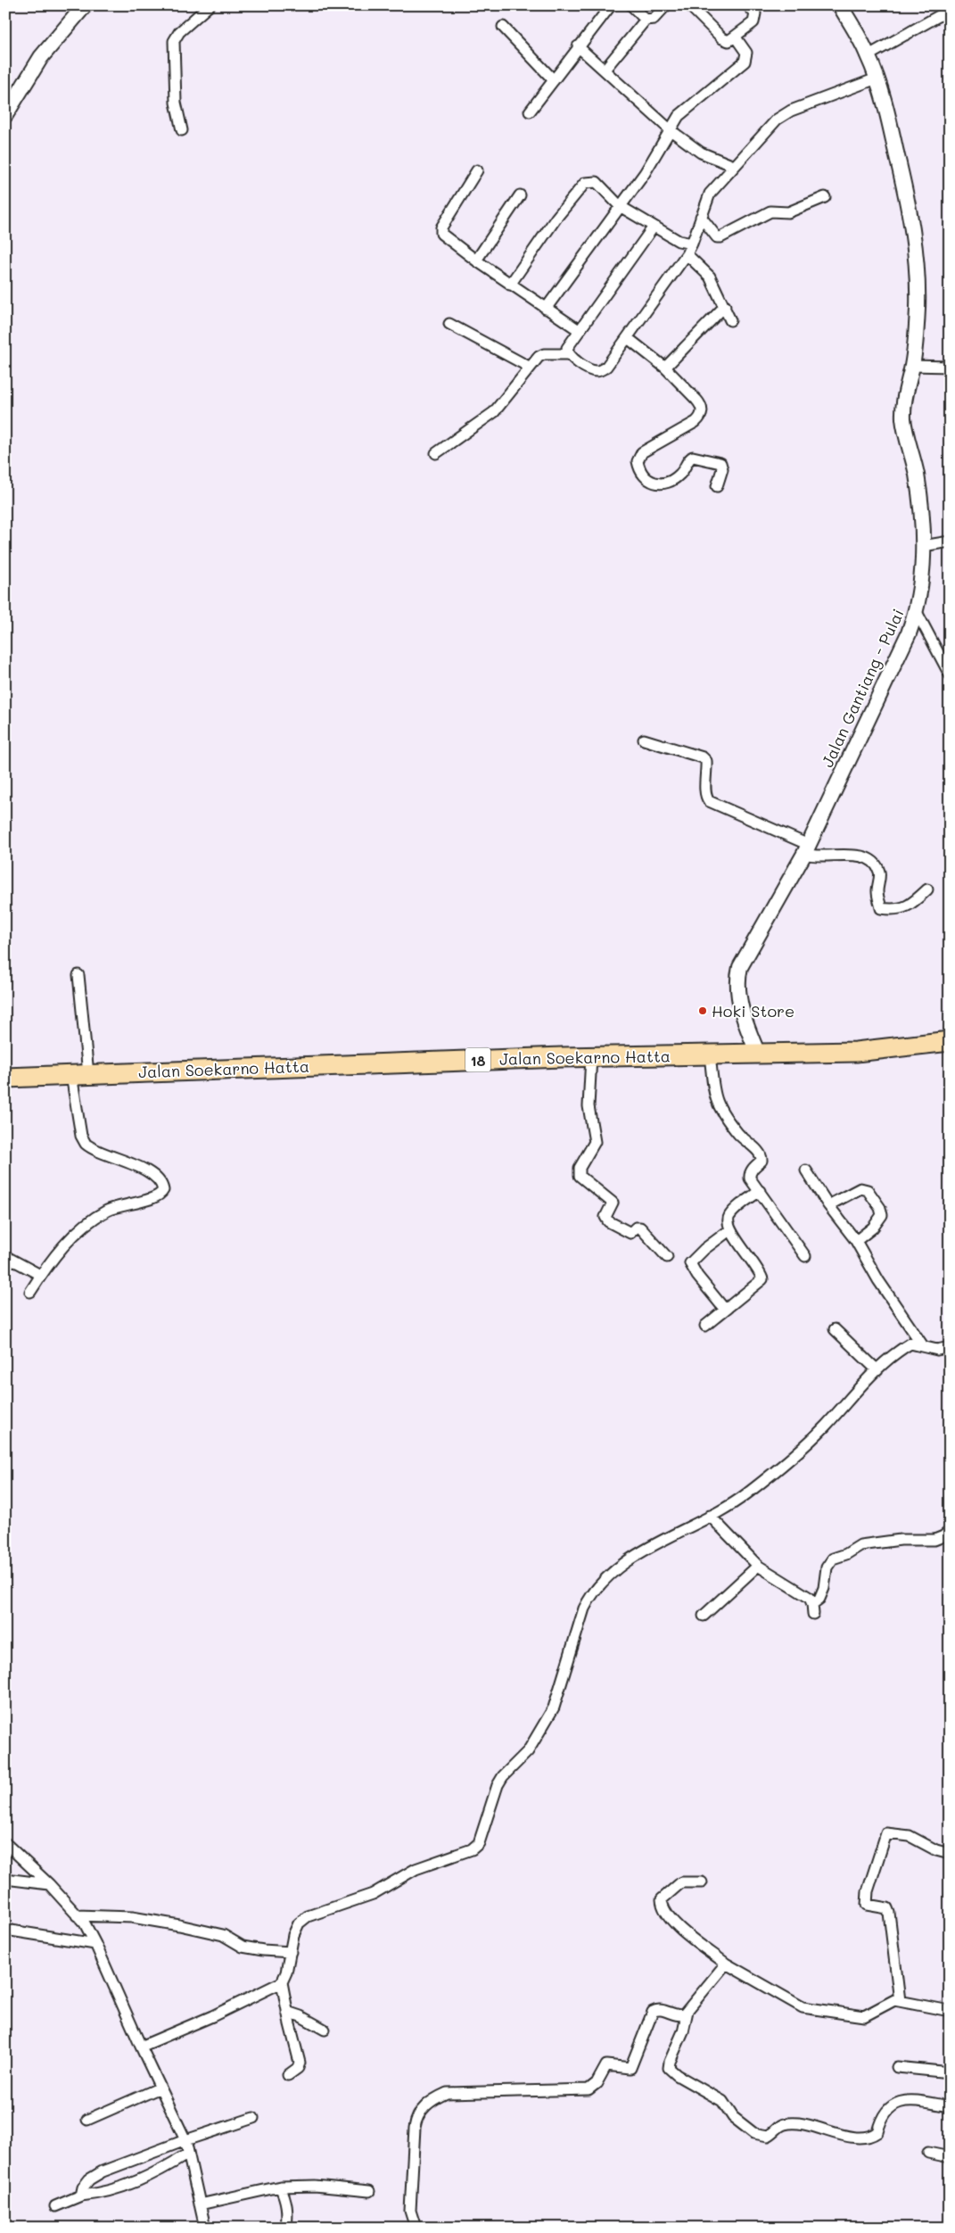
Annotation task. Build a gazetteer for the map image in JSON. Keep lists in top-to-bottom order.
{
  "streets": {
    "highway": ["Jalan Soekarno Hatta", "18"],
    "street": ["Jalan Gantiang - Pulai"]
  },
  "crossings": [
    ["Jalan Gantiang - Pulai", "Jalan Soekarno Hatta"]
  ],
  "places": ["Hoki Store"]
}
